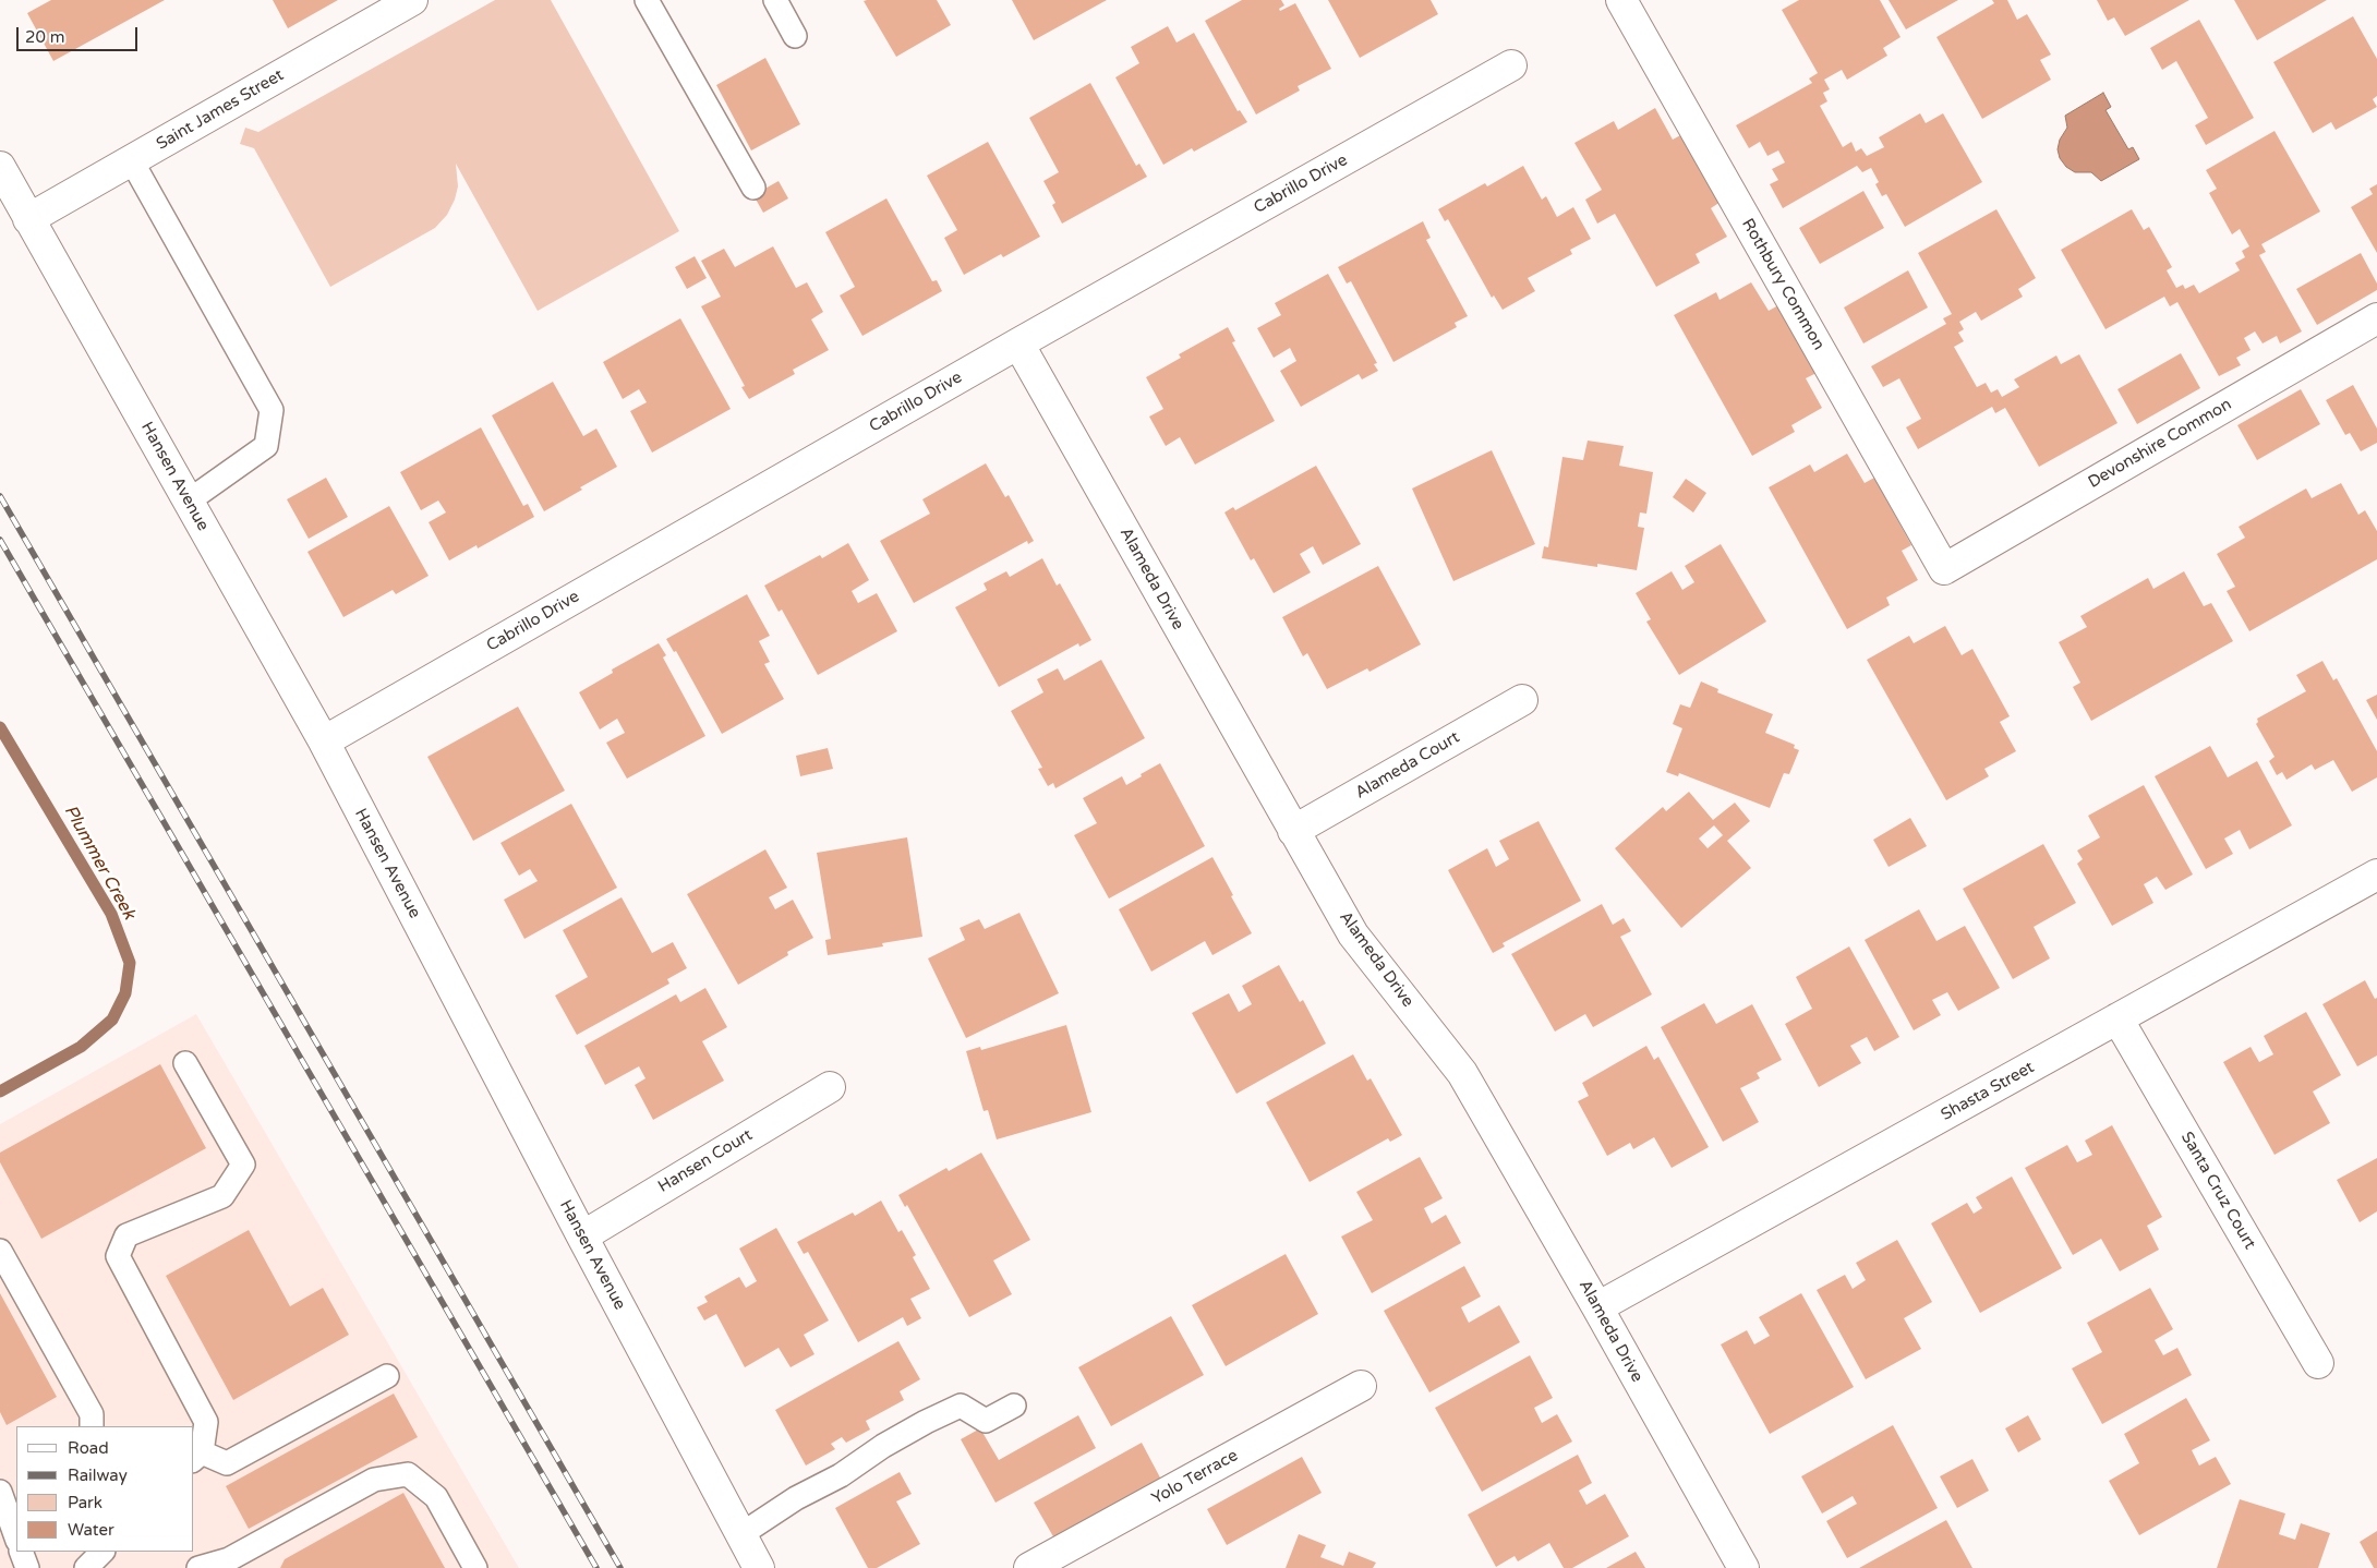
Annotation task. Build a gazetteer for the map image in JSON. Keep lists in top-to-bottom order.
{
  "streets": {
    "street": [
      "Saint James Street",
      "Cabrillo Drive",
      "Rothbury Common",
      "Devonshire Common",
      "Hansen Avenue",
      "Alameda Drive",
      "Alameda Court",
      "Shasta Street",
      "Hansen Court",
      "Santa Cruz Court",
      "Yolo Terrace"
    ]
  },
  "crossings": [
    ["Saint James Street", "Hansen Avenue"],
    ["Cabrillo Drive", "Hansen Avenue"],
    ["Cabrillo Drive", "Alameda Drive"],
    ["Rothbury Common", "Devonshire Common"],
    ["Hansen Avenue", "Hansen Court"],
    ["Alameda Drive", "Alameda Court"],
    ["Alameda Drive", "Shasta Street"],
    ["Shasta Street", "Santa Cruz Court"]
  ],
  "water": ["Plummer Creek"],
  "legend": [
    "Road",
    "Railway",
    "Park",
    "Water"
  ],
  "scale_bar": "20 m"
}
